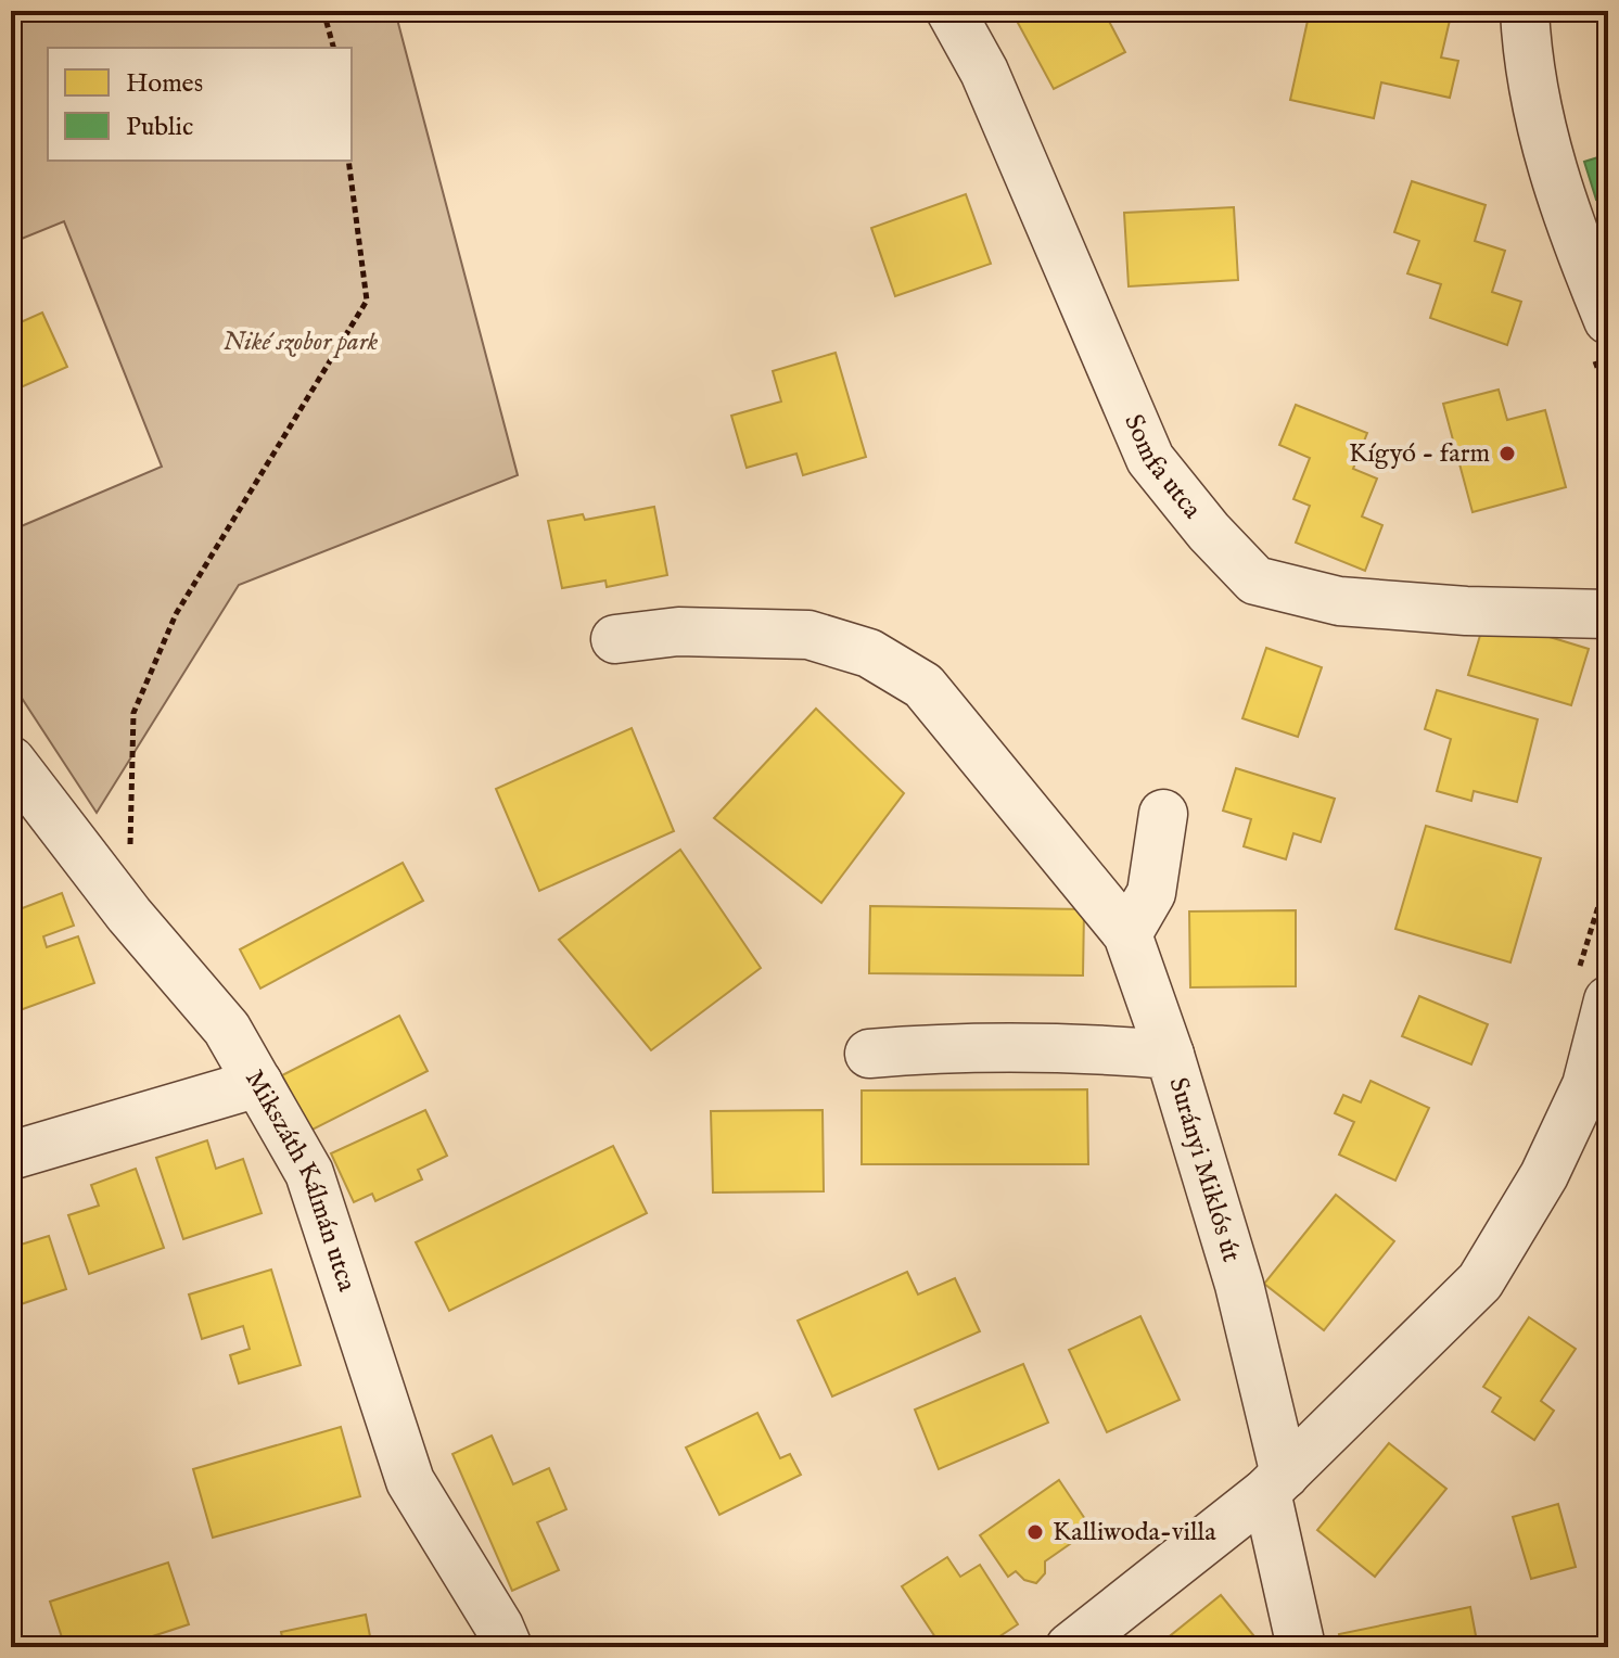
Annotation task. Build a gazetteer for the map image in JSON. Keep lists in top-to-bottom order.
{
  "streets": {
    "street": ["Somfa utca", "Surányi Miklós út", "Mikszáth Kálmán utca"]
  },
  "parks": ["Niké szobor park"],
  "places": ["Kígyó - farm", "Kalliwoda-villa"],
  "legend": ["Homes", "Public"]
}
